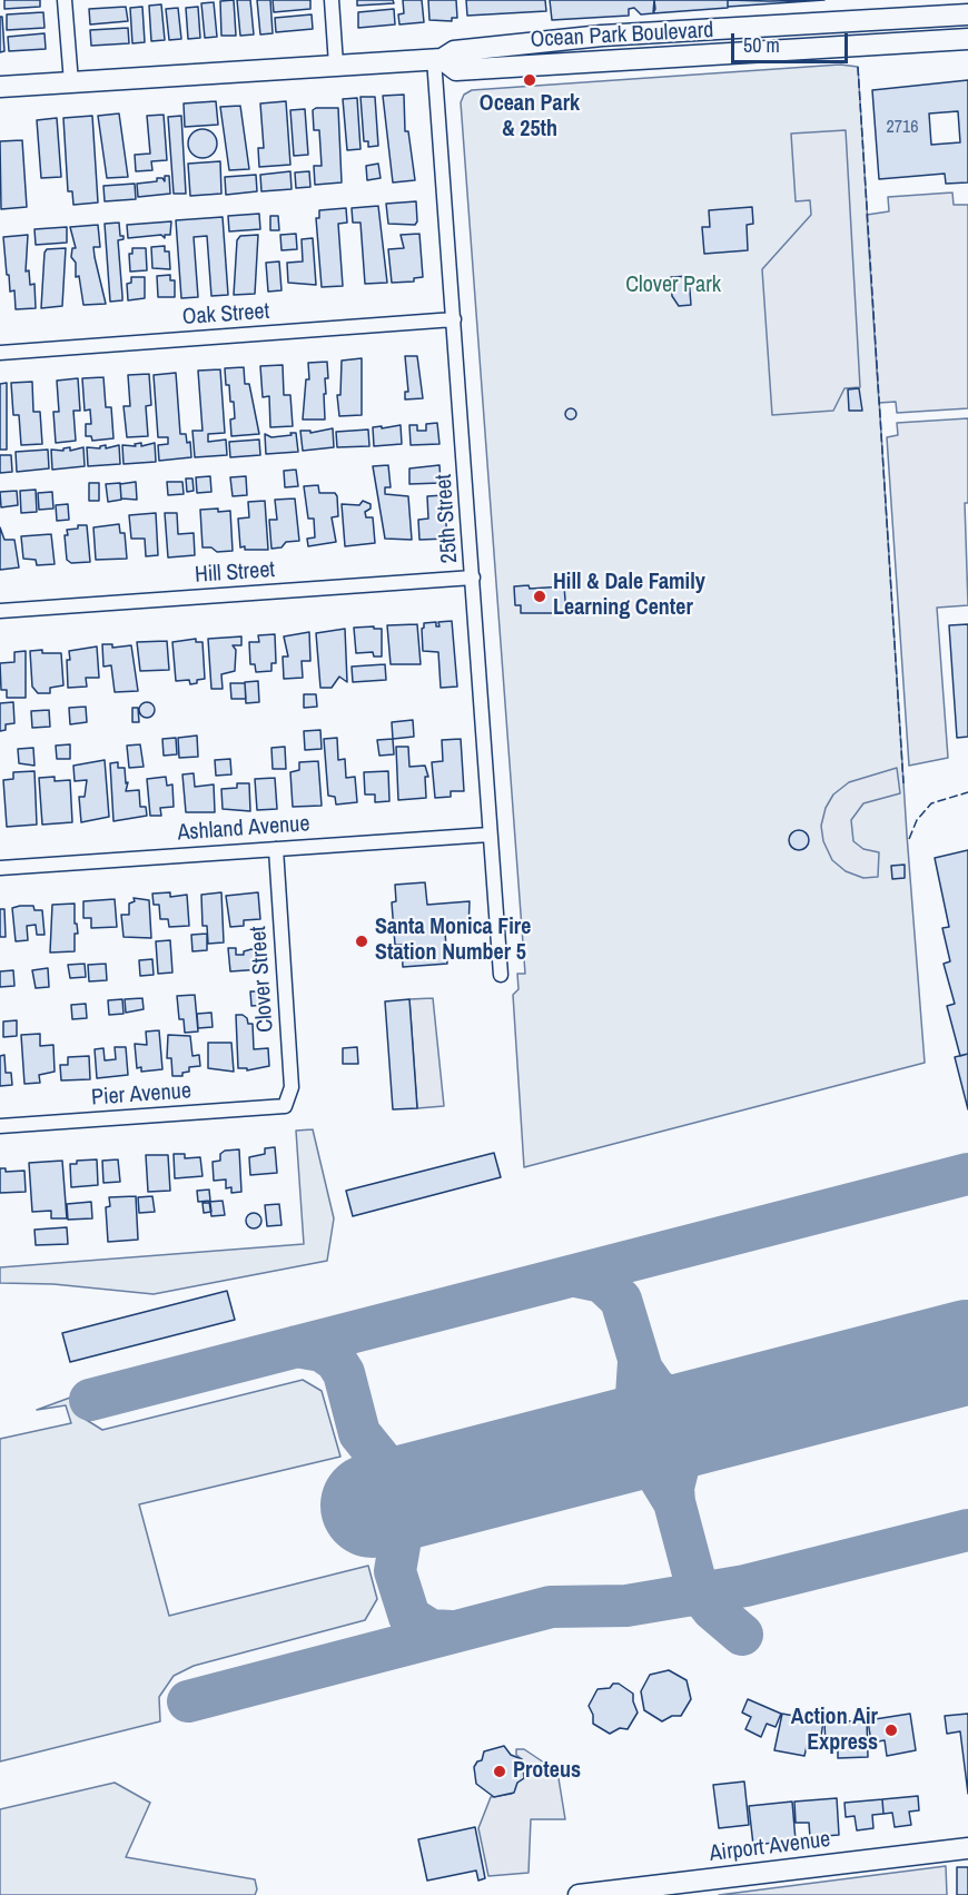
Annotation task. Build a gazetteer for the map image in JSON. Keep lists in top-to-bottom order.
{
  "streets": {
    "street": [
      "Ocean Park Boulevard",
      "Oak Street",
      "25th Street",
      "Hill Street",
      "Ashland Avenue",
      "Clover Street",
      "Pier Avenue",
      "Airport Avenue"
    ]
  },
  "crossings": [
    ["Ocean Park Boulevard", "25th Street"],
    ["Oak Street", "25th Street"],
    ["25th Street", "Hill Street"],
    ["25th Street", "Ashland Avenue"],
    ["Ashland Avenue", "Clover Street"],
    ["Clover Street", "Pier Avenue"]
  ],
  "parks": ["Clover Park"],
  "places": [
    "Ocean Park & 25th",
    "Hill & Dale Family Learning Center",
    "Santa Monica Fire Station Number 5",
    "Action Air Express",
    "Proteus"
  ],
  "house_numbers": ["2716"],
  "scale_bar": "50 m"
}
